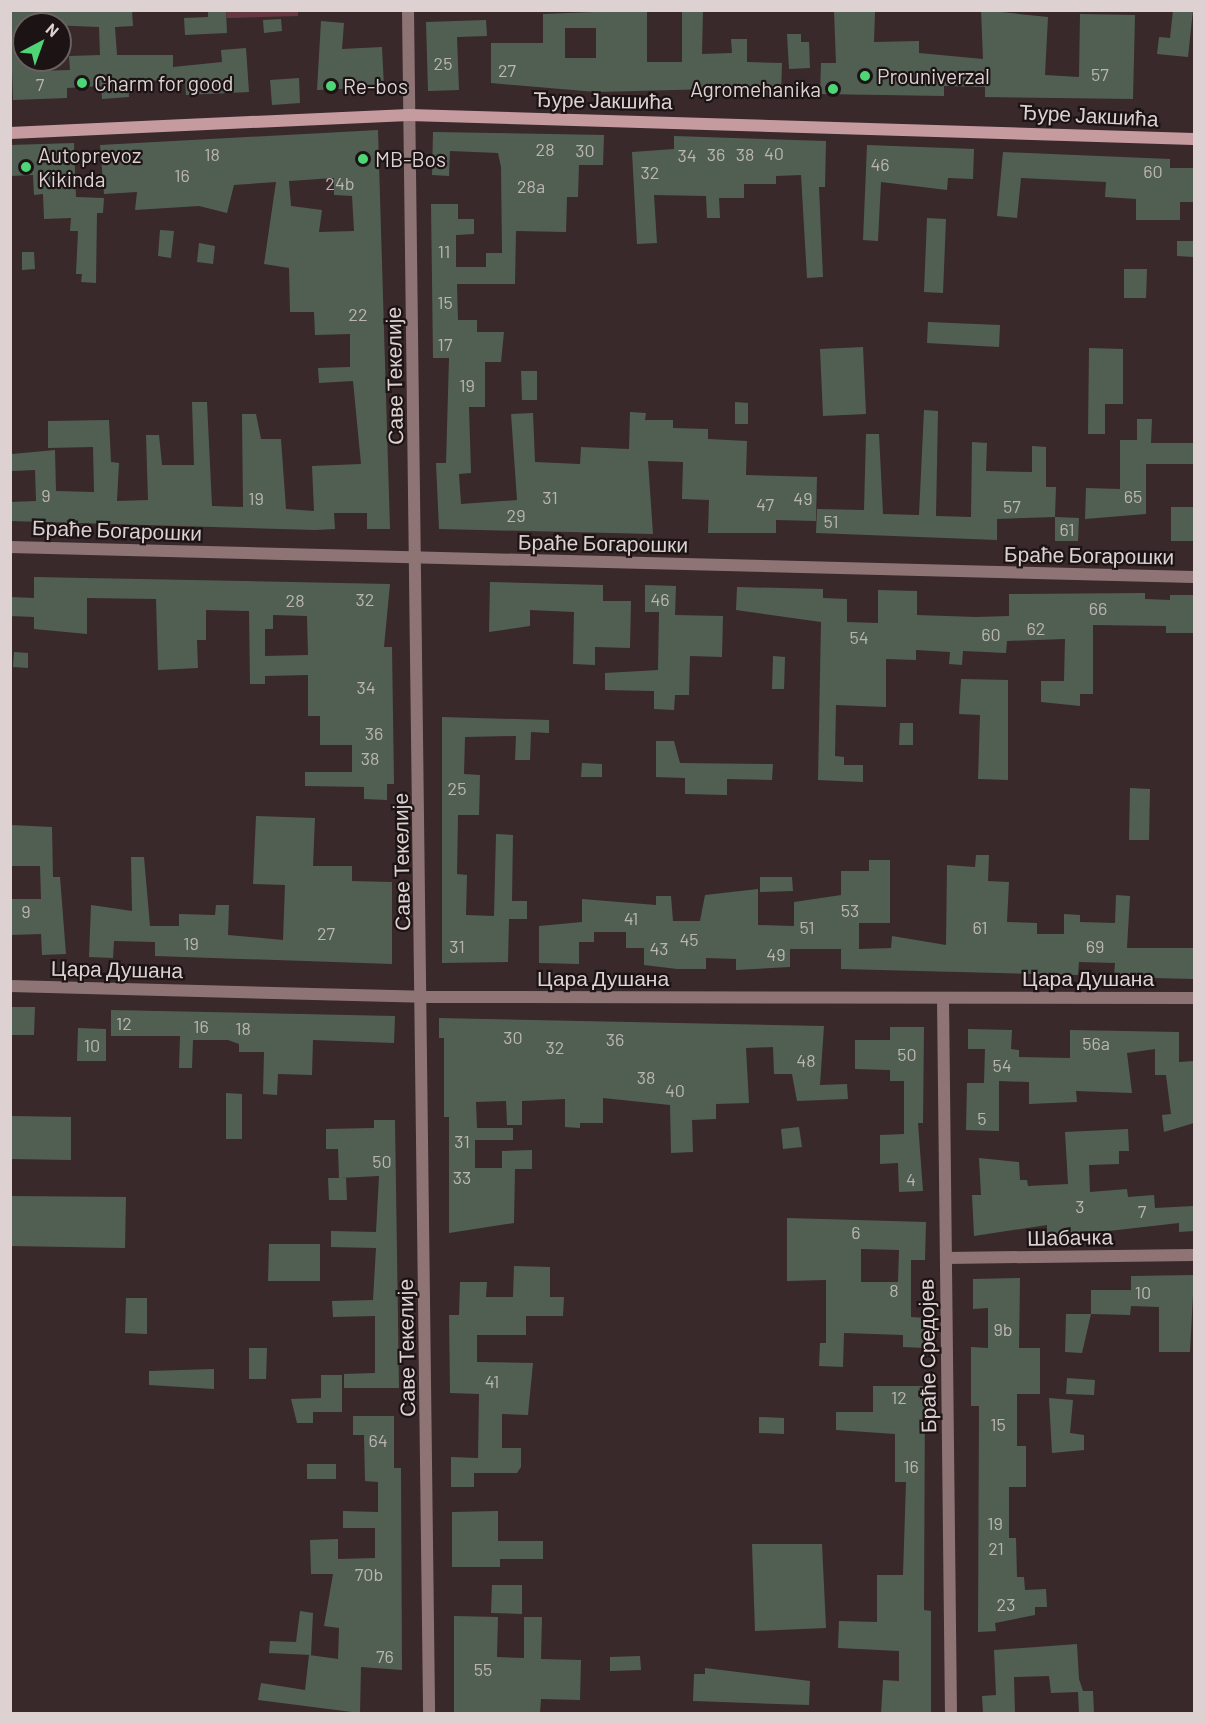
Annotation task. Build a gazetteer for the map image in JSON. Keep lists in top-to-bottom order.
{
  "streets": {
    "main road": ["Ђуре Јакшића"],
    "street": [
      "Саве Текелије",
      "Браће Богарошки",
      "Цара Душана",
      "Шабачка",
      "Браће Средојев"
    ]
  },
  "crossings": [
    ["Ђуре Јакшића", "Саве Текелије"],
    ["Саве Текелије", "Браће Богарошки"],
    ["Саве Текелије", "Цара Душана"],
    ["Цара Душана", "Браће Средојев"],
    ["Шабачка", "Браће Средојев"]
  ],
  "places": [
    "Prouniverzal",
    "Charm for good",
    "Re-bos",
    "Agromehanika",
    "MB-Bos",
    "Autoprevoz Kikinda"
  ],
  "house_numbers": [
    "25",
    "27",
    "57",
    "7",
    "28",
    "30",
    "40",
    "18",
    "36",
    "38",
    "34",
    "46",
    "60",
    "32",
    "16",
    "24b",
    "28a",
    "11",
    "15",
    "22",
    "17",
    "19",
    "9",
    "65",
    "31",
    "19",
    "49",
    "47",
    "57",
    "29",
    "51",
    "61",
    "32",
    "46",
    "28",
    "66",
    "62",
    "60",
    "54",
    "34",
    "36",
    "38",
    "25",
    "53",
    "9",
    "41",
    "51",
    "61",
    "27",
    "45",
    "19",
    "31",
    "69",
    "43",
    "49",
    "12",
    "16",
    "18",
    "30",
    "36",
    "56a",
    "10",
    "32",
    "50",
    "48",
    "54",
    "38",
    "40",
    "5",
    "31",
    "50",
    "33",
    "4",
    "3",
    "7",
    "6",
    "8",
    "10",
    "9b",
    "41",
    "12",
    "15",
    "64",
    "16",
    "19",
    "21",
    "70b",
    "23",
    "76",
    "55"
  ],
  "north": "top right"
}
